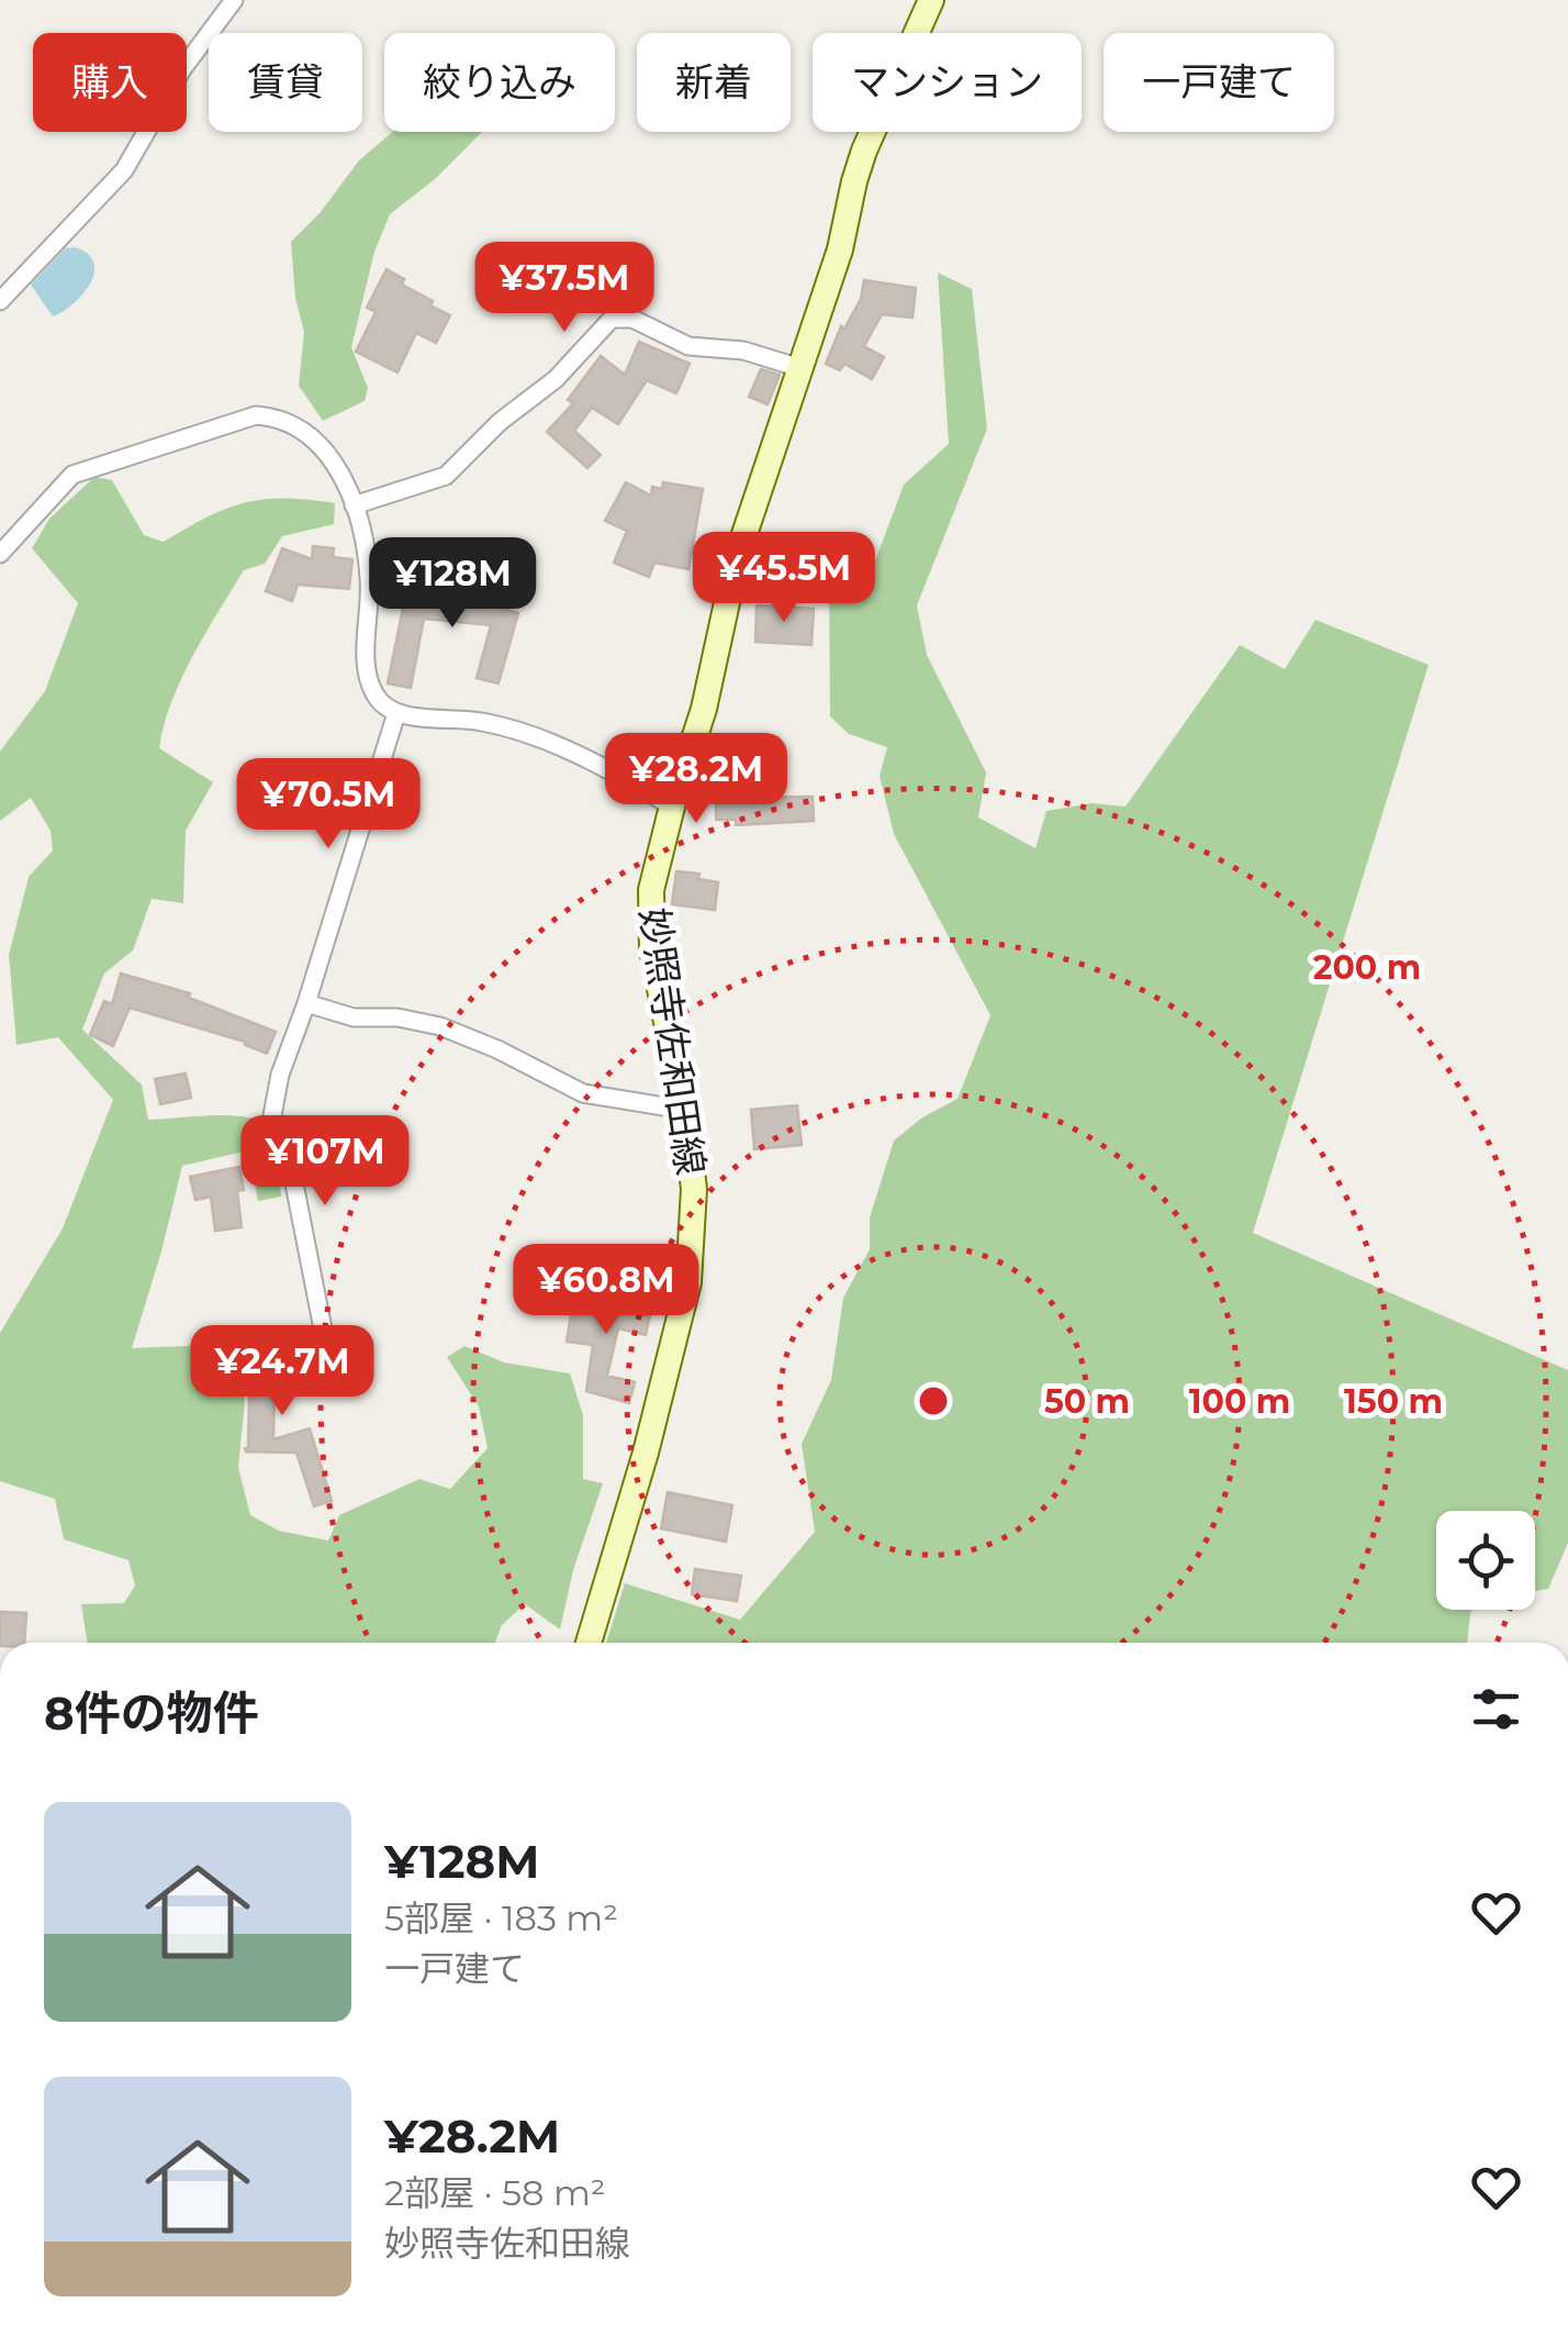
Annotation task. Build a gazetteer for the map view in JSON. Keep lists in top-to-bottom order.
{
  "streets": {
    "main road": ["妙照寺佐和田線"]
  },
  "page": {
    "chip": [
      "購入",
      "賃貸",
      "絞り込み",
      "新着",
      "マンション",
      "一戸建て"
    ],
    "price": [
      "¥37.5M",
      "¥45.5M",
      "¥128M",
      "¥28.2M",
      "¥70.5M",
      "¥107M",
      "¥60.8M",
      "¥24.7M"
    ],
    "heading": "8件の物件",
    "list": [
      {
        "name": "¥128M",
        "note": "5部屋 · 183 m² · 一戸建て"
      },
      {
        "name": "¥28.2M",
        "note": "2部屋 · 58 m² · 妙照寺佐和田線"
      }
    ]
  },
  "rings": [
    "200 m",
    "50 m",
    "100 m",
    "150 m"
  ]
}
